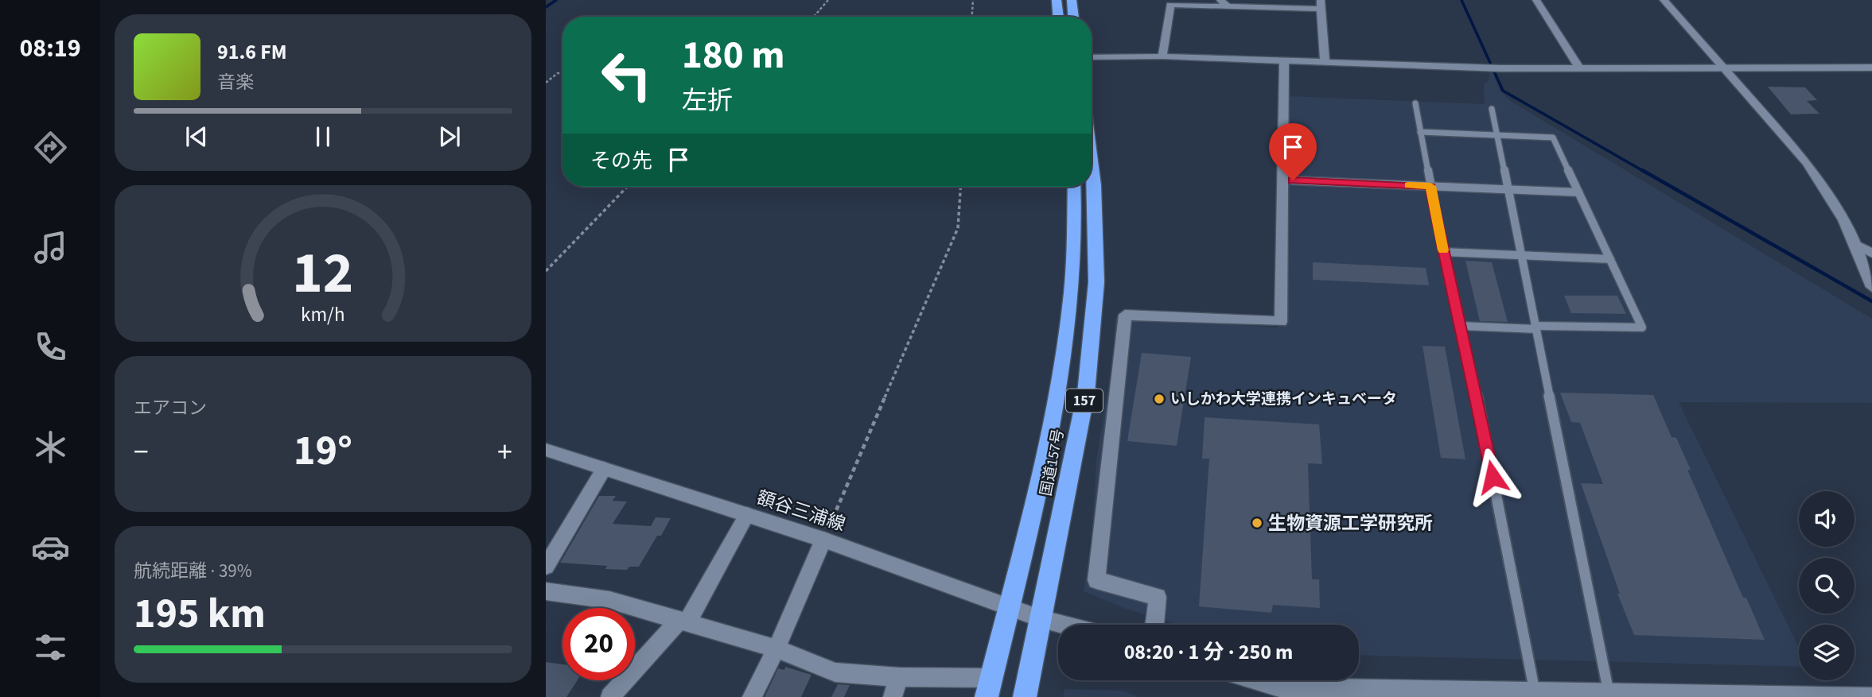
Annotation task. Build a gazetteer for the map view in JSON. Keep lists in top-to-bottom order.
{
  "streets": {
    "highway": ["157", "国道157号"],
    "street": ["額谷三浦線"]
  },
  "crossings": [
    ["国道157号", "額谷三浦線"]
  ],
  "places": ["いしかわ大学連携インキュベータ", "生物資源工学研究所"],
  "page": {
    "tabs": "08:19",
    "turn": ["180 m", "左折"],
    "song": ["91.6 FM", "音楽"],
    "then": "その先",
    "tile": [
      "エアコン",
      ["航続距離 · 39%", "195 km"]
    ],
    "heat": ["−", "19°", "+"],
    "limit": "20",
    "trip": "08:20 · 1 分 · 250 m",
    "gauge": ["12", "km/h"]
  }
}
